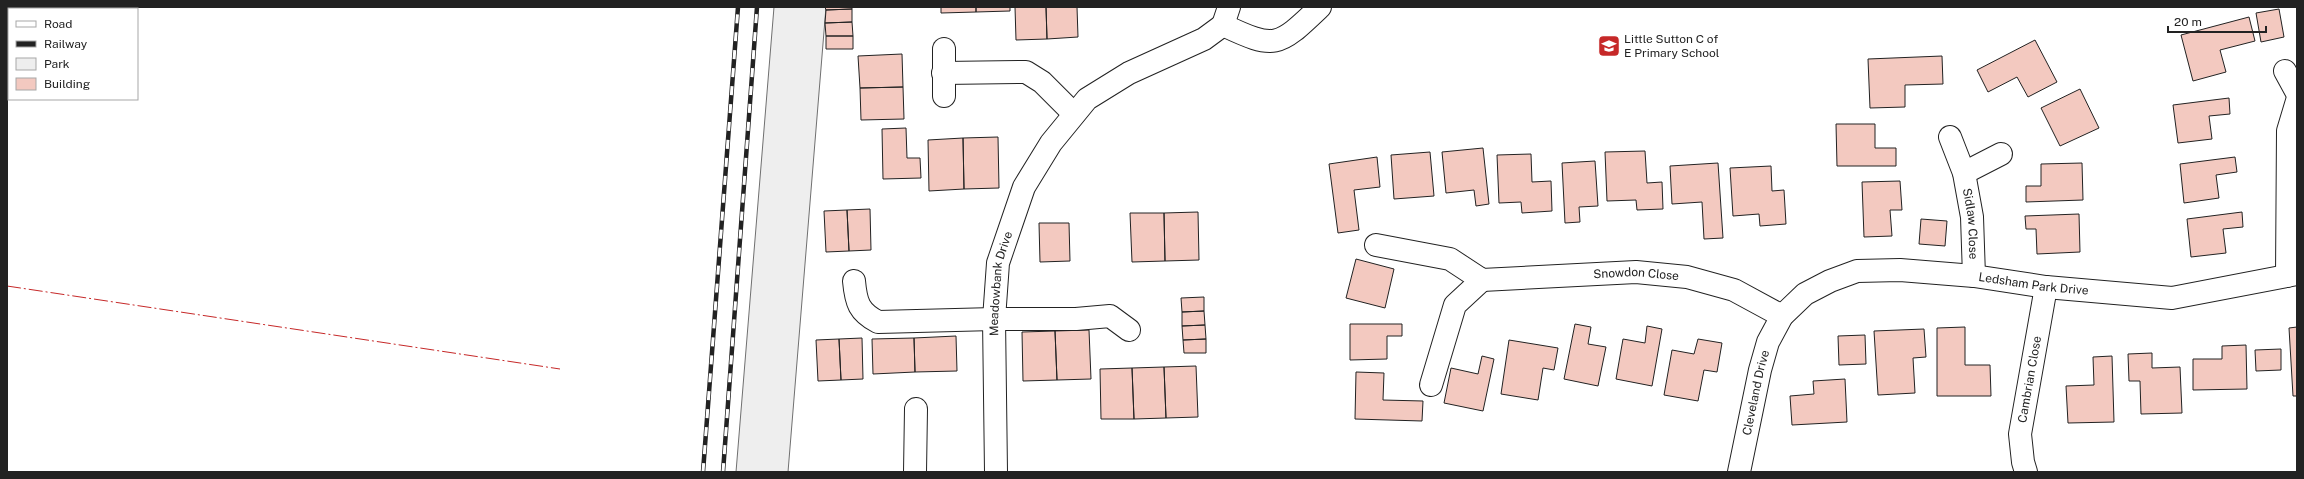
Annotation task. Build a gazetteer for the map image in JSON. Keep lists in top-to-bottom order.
{
  "streets": {
    "street": [
      "Sidlaw Close",
      "Snowdon Close",
      "Ledsham Park Drive",
      "Meadowbank Drive",
      "Cambrian Close",
      "Cleveland Drive"
    ]
  },
  "crossings": [
    ["Sidlaw Close", "Ledsham Park Drive"],
    ["Snowdon Close", "Ledsham Park Drive"],
    ["Snowdon Close", "Cleveland Drive"],
    ["Ledsham Park Drive", "Cambrian Close"],
    ["Ledsham Park Drive", "Cleveland Drive"]
  ],
  "places": {
    "school or university": ["Little Sutton C of E Primary School"]
  },
  "legend": [
    "Road",
    "Railway",
    "Park",
    "Building"
  ],
  "scale_bar": "20 m"
}
